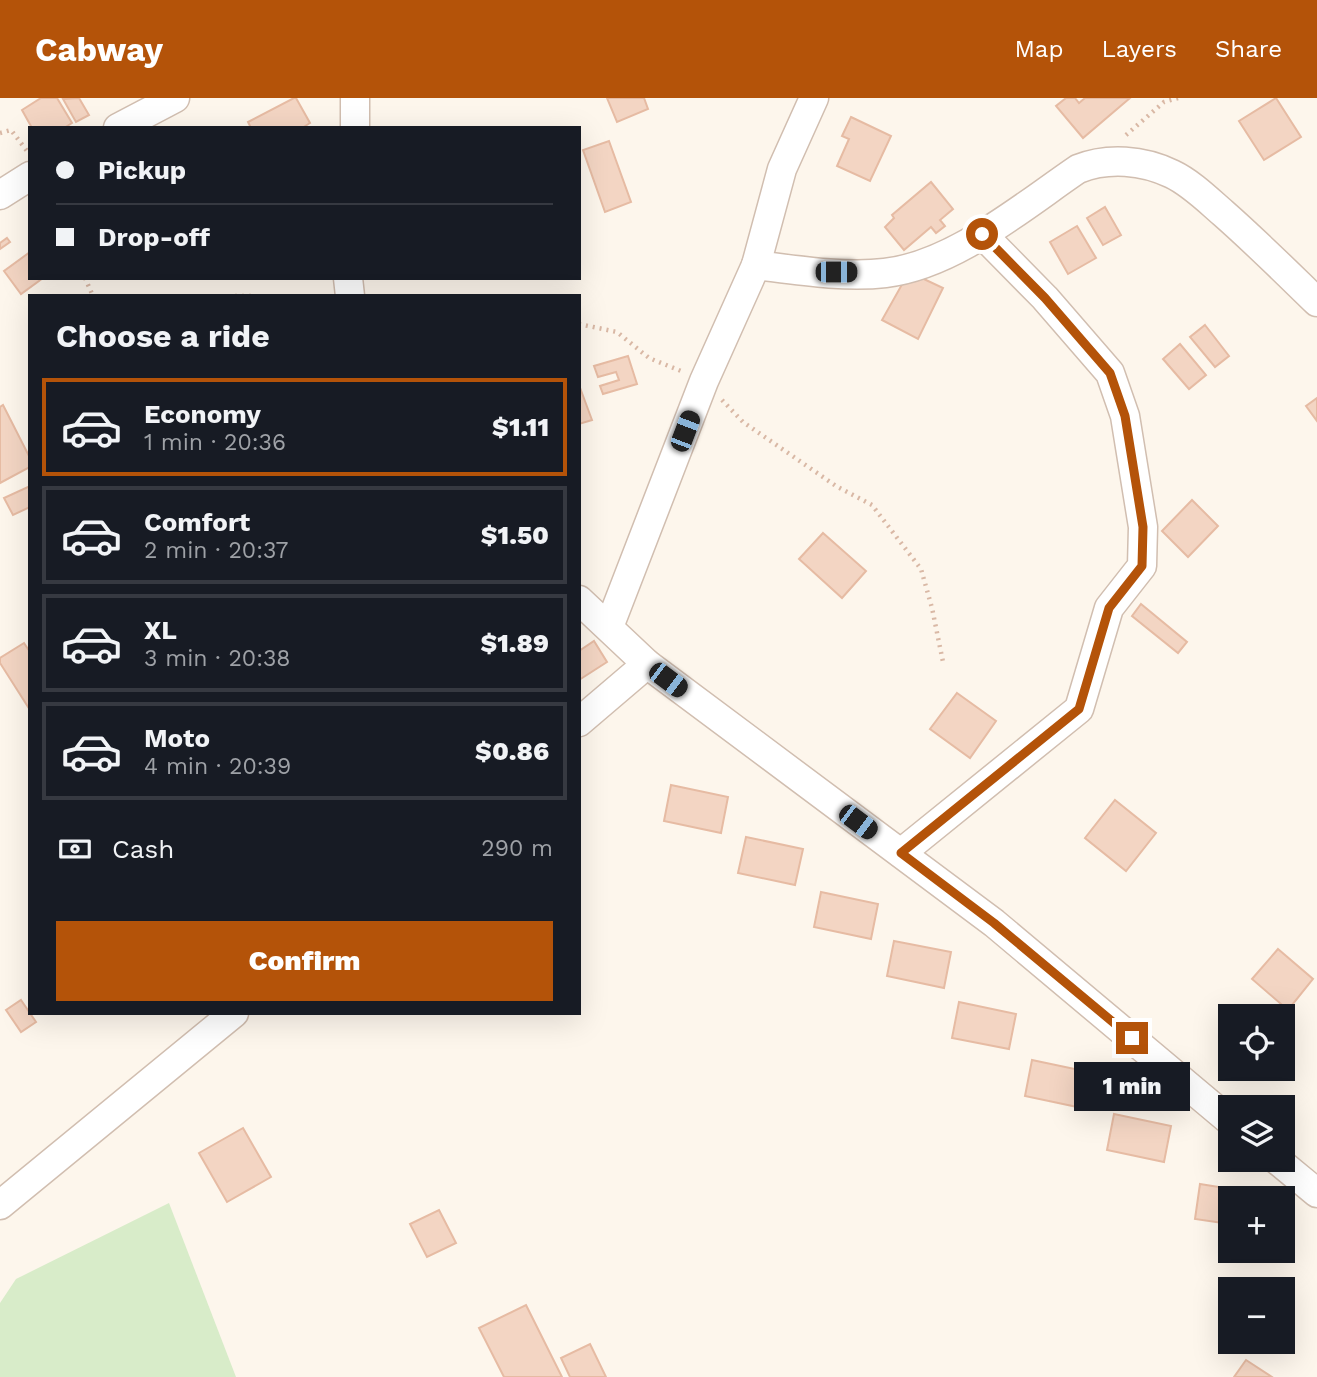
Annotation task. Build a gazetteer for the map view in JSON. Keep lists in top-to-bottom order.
{
  "page": {
    "header": "Cabway",
    "nav": ["Map", "Layers", "Share"],
    "banner": ["Pickup", "Drop-off"],
    "heading": "Choose a ride",
    "list": [
      {
        "name": "Economy",
        "note": "1 min · 20:36",
        "value": "$1.11"
      },
      {
        "name": "Comfort",
        "note": "2 min · 20:37",
        "value": "$1.50"
      },
      {
        "name": "XL",
        "note": "3 min · 20:38",
        "value": "$1.89"
      },
      {
        "name": "Moto",
        "note": "4 min · 20:39",
        "value": "$0.86"
      }
    ],
    "pay": ["Cash", "290 m"],
    "buttons": "Confirm",
    "map_buttons": ["+", "−"],
    "bubble": "1 min"
  }
}
